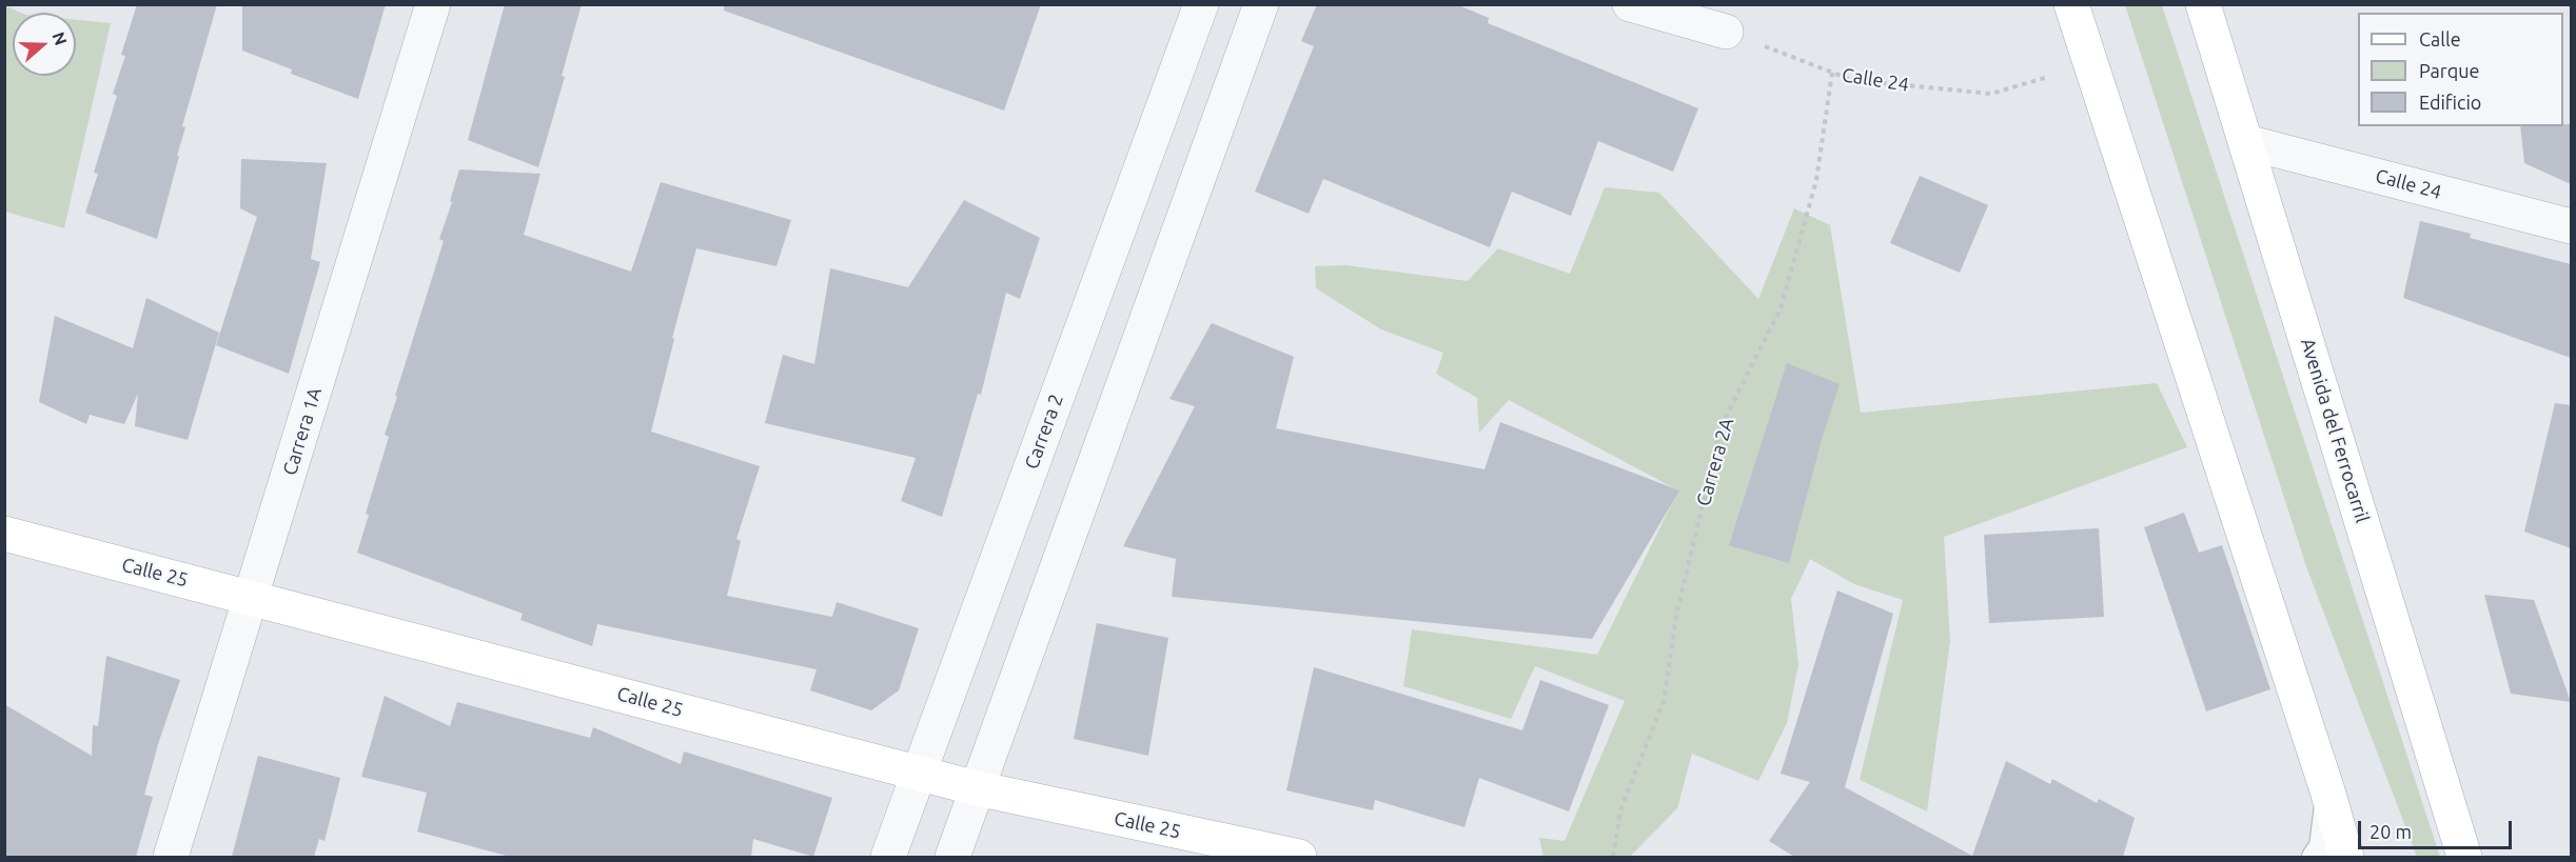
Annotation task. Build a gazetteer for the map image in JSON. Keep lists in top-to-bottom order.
{
  "streets": {
    "main road": ["Avenida del Ferrocarril", "Calle 25"],
    "street": ["Calle 24", "Carrera 1A", "Carrera 2"],
    "path": ["Carrera 2A"]
  },
  "crossings": [
    ["Calle 24", "Avenida del Ferrocarril"],
    ["Calle 24", "Carrera 2A"],
    ["Carrera 1A", "Calle 25"],
    ["Carrera 2", "Calle 25"]
  ],
  "legend": ["Calle", "Parque", "Edificio"],
  "scale_bar": "20 m",
  "north": "right"
}
